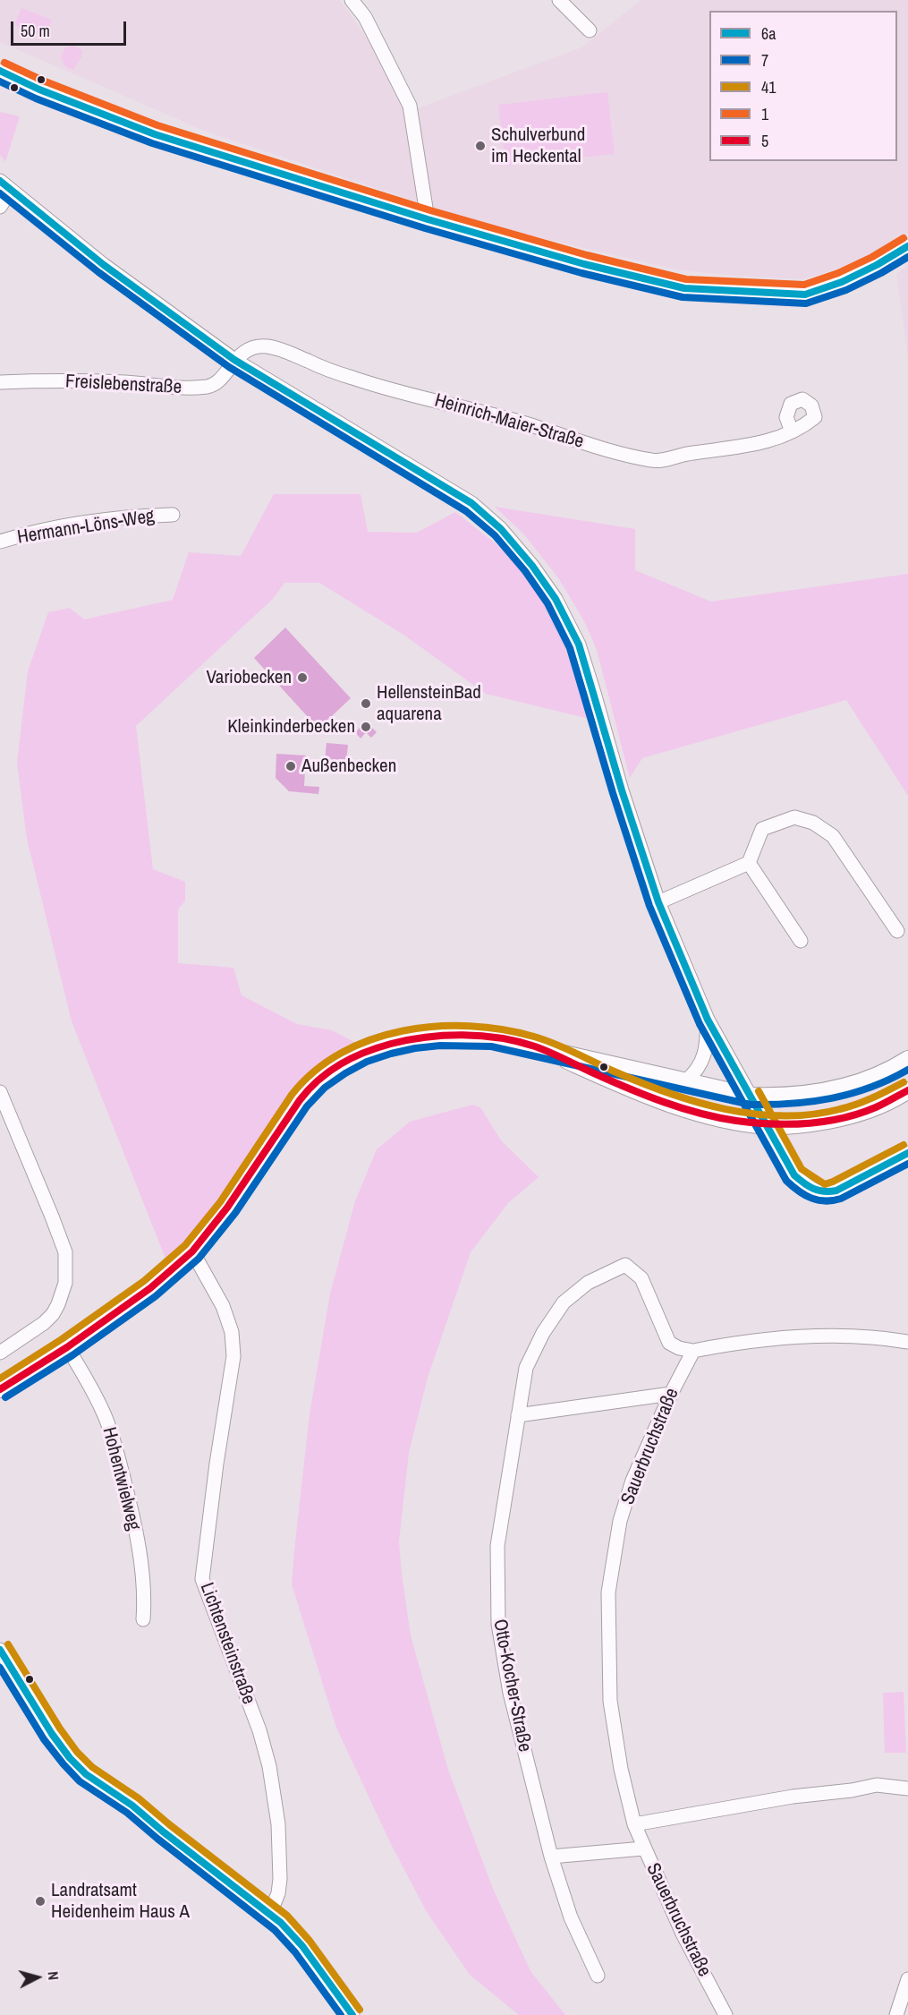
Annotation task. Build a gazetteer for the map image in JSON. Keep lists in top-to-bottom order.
{
  "streets": {
    "street": [
      "Freislebenstraße",
      "Heinrich-Maier-Straße",
      "Hermann-Löns-Weg",
      "Sauerbruchstraße",
      "Hohentwielweg",
      "Lichtensteinstraße",
      "Otto-Kocher-Straße"
    ]
  },
  "crossings": [
    ["Freislebenstraße", "Heinrich-Maier-Straße"],
    ["Sauerbruchstraße", "Otto-Kocher-Straße"]
  ],
  "places": [
    "Schulverbund im Heckental",
    "Variobecken",
    "HellensteinBad aquarena",
    "Kleinkinderbecken",
    "Außenbecken",
    "Landratsamt Heidenheim Haus A"
  ],
  "lines": [
    "transit line 1",
    "transit line 6a",
    "transit line 7",
    "transit line 41",
    "transit line 5"
  ],
  "legend": [
    "6a",
    "7",
    "41",
    "1",
    "5"
  ],
  "scale_bar": "50 m",
  "north": "right"
}
